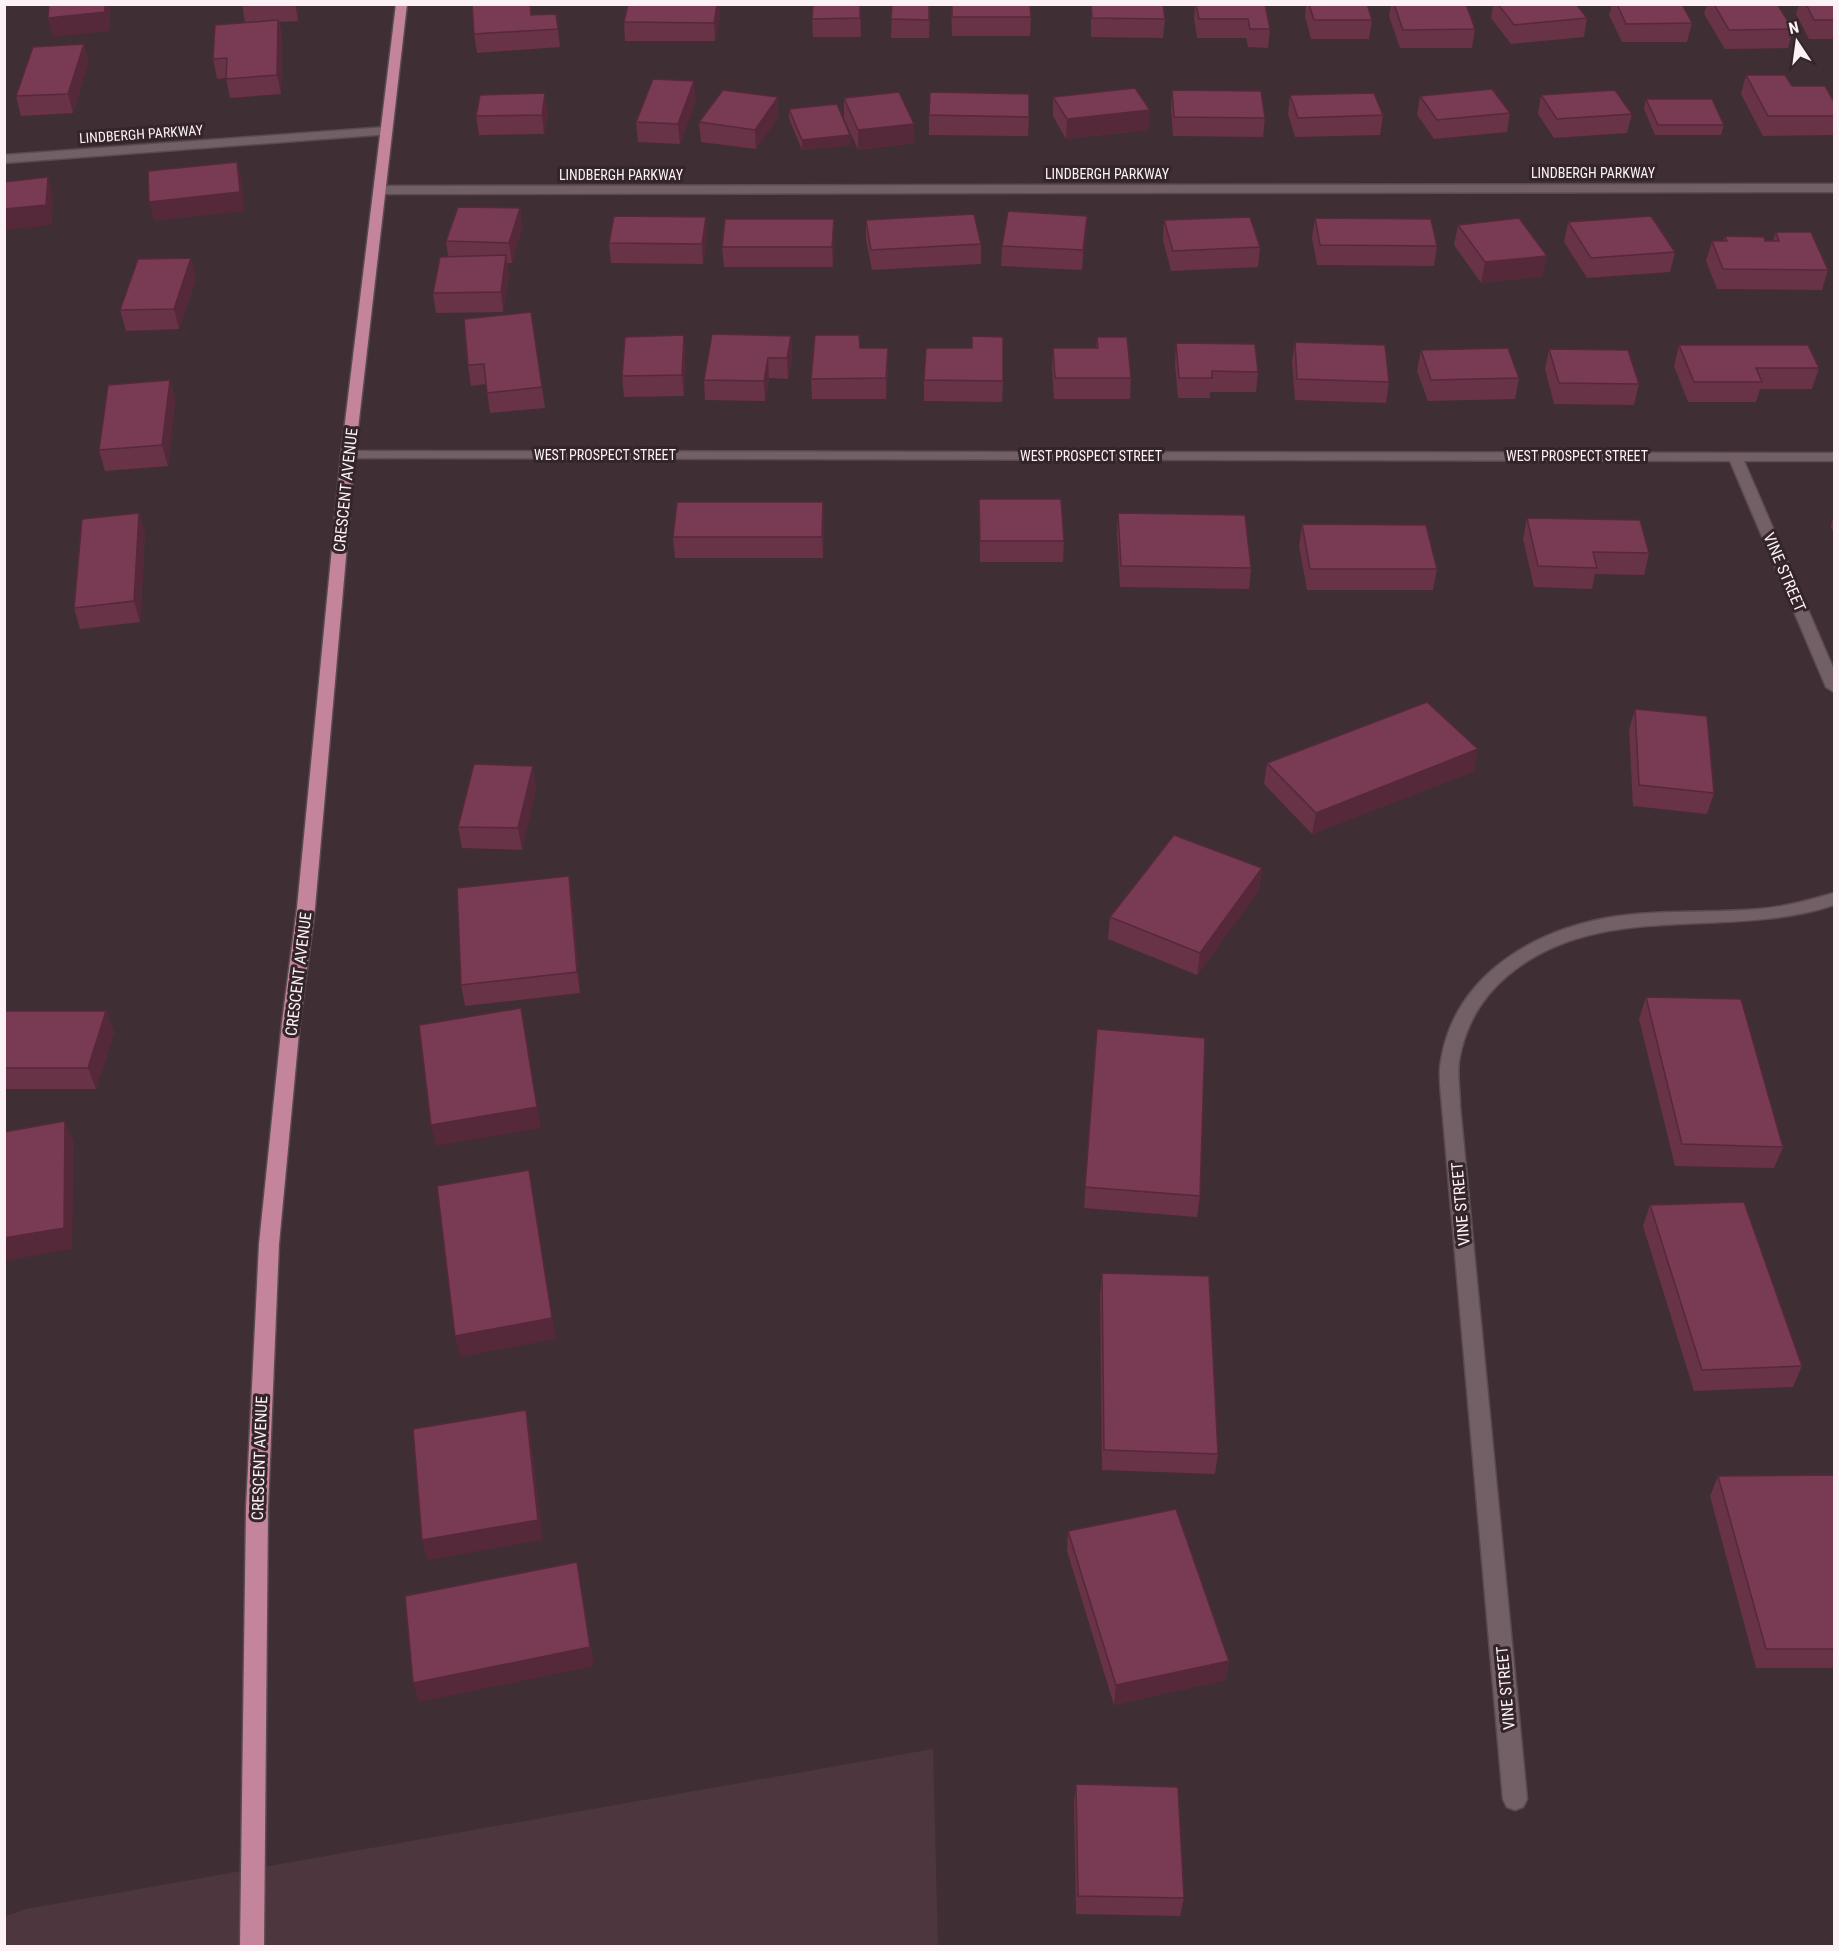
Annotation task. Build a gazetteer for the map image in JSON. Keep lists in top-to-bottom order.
{
  "streets": {
    "main road": ["CRESCENT AVENUE"],
    "street": ["LINDBERGH PARKWAY", "WEST PROSPECT STREET", "VINE STREET"]
  },
  "crossings": [
    ["LINDBERGH PARKWAY", "CRESCENT AVENUE"],
    ["WEST PROSPECT STREET", "CRESCENT AVENUE"],
    ["WEST PROSPECT STREET", "VINE STREET"]
  ],
  "north": "top"
}
